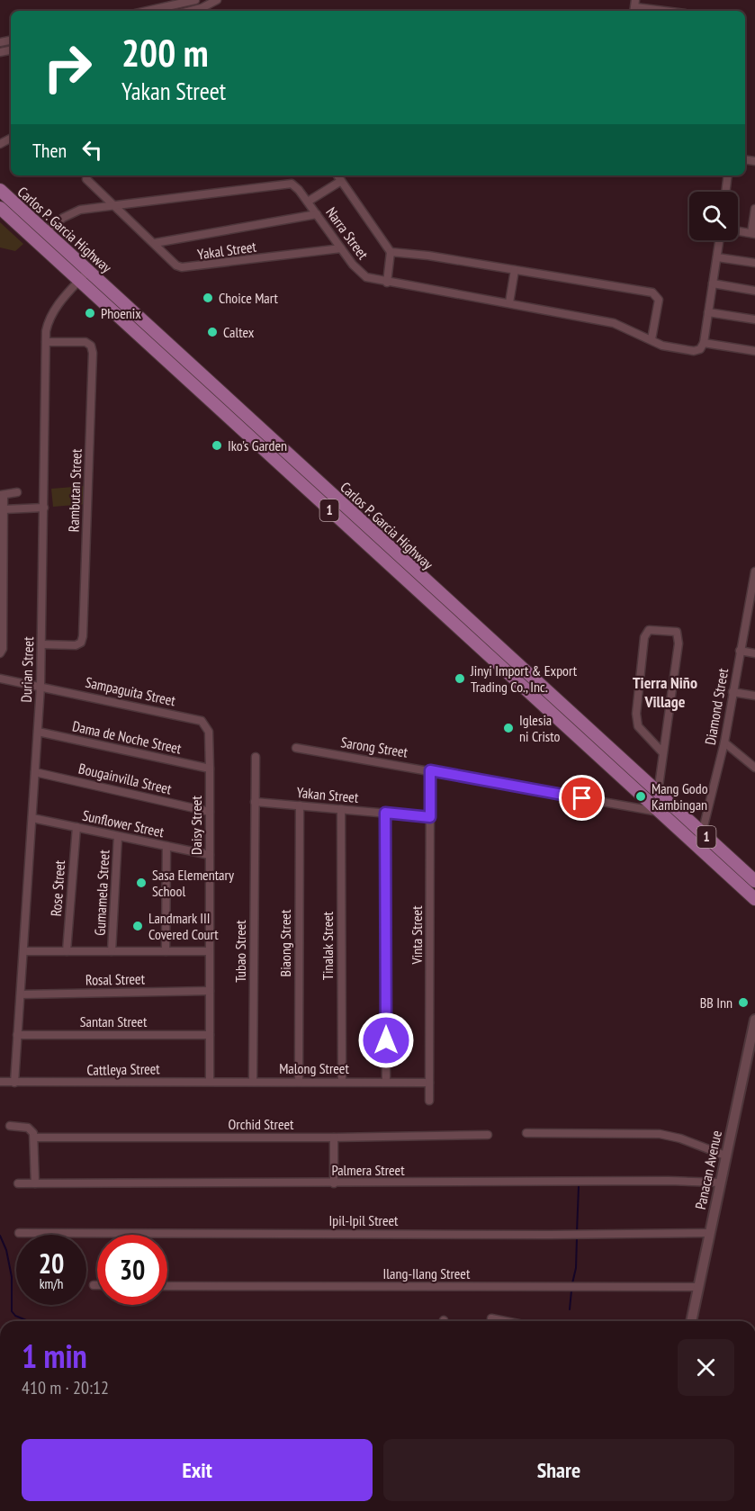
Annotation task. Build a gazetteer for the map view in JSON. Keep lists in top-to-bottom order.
{
  "streets": {
    "highway": ["Carlos P. Garcia Highway", "1"],
    "street": [
      "Narra Street",
      "Yakal Street",
      "Rambutan Street",
      "Durian Street",
      "Sampaguita Street",
      "Diamond Street",
      "Dama de Noche Street",
      "Sarong Street",
      "Bougainvilla Street",
      "Yakan Street",
      "Sunflower Street",
      "Daisy Street",
      "Rose Street",
      "Gumamela Street",
      "Vinta Street",
      "Biaong Street",
      "Tinalak Street",
      "Tubao Street",
      "Rosal Street",
      "Santan Street",
      "Malong Street",
      "Cattleya Street",
      "Orchid Street",
      "Palmera Street",
      "Panacan Avenue",
      "Ipil-Ipil Street",
      "Ilang-Ilang Street"
    ]
  },
  "crossings": [
    ["Carlos P. Garcia Highway", "Narra Street"],
    ["Carlos P. Garcia Highway", "Durian Street"],
    ["Carlos P. Garcia Highway", "Diamond Street"],
    ["Carlos P. Garcia Highway", "Sarong Street"],
    ["Narra Street", "Yakal Street"],
    ["Rambutan Street", "Durian Street"],
    ["Durian Street", "Sampaguita Street"],
    ["Durian Street", "Dama de Noche Street"],
    ["Durian Street", "Bougainvilla Street"],
    ["Durian Street", "Sunflower Street"],
    ["Durian Street", "Rosal Street"],
    ["Durian Street", "Santan Street"],
    ["Durian Street", "Cattleya Street"],
    ["Sampaguita Street", "Daisy Street"],
    ["Dama de Noche Street", "Daisy Street"],
    ["Sarong Street", "Vinta Street"],
    ["Bougainvilla Street", "Daisy Street"],
    ["Yakan Street", "Vinta Street"],
    ["Yakan Street", "Biaong Street"],
    ["Yakan Street", "Tinalak Street"],
    ["Yakan Street", "Tubao Street"],
    ["Sunflower Street", "Daisy Street"],
    ["Sunflower Street", "Rose Street"],
    ["Sunflower Street", "Gumamela Street"],
    ["Daisy Street", "Rosal Street"],
    ["Daisy Street", "Santan Street"],
    ["Daisy Street", "Cattleya Street"],
    ["Vinta Street", "Malong Street"],
    ["Biaong Street", "Malong Street"],
    ["Tinalak Street", "Malong Street"],
    ["Tubao Street", "Malong Street"],
    ["Malong Street", "Cattleya Street"],
    ["Palmera Street", "Panacan Avenue"],
    ["Panacan Avenue", "Ipil-Ipil Street"],
    ["Panacan Avenue", "Ilang-Ilang Street"]
  ],
  "districts": ["Tierra Niño Village"],
  "places": [
    "Choice Mart",
    "Phoenix",
    "Caltex",
    "Iko's Garden",
    "Jinyi Import & Export Trading Co., Inc.",
    "Iglesia ni Cristo",
    "Mang Godo Kambingan",
    "Sasa Elementary School",
    "Landmark III Covered Court",
    "BB Inn"
  ],
  "page": {
    "turn": ["200 m", "Yakan Street"],
    "then": "Then",
    "speed": "20 km/h",
    "limit": "30",
    "heading": ["1 min", "410 m · 20:12"],
    "buttons": ["Exit", "Share"]
  }
}
